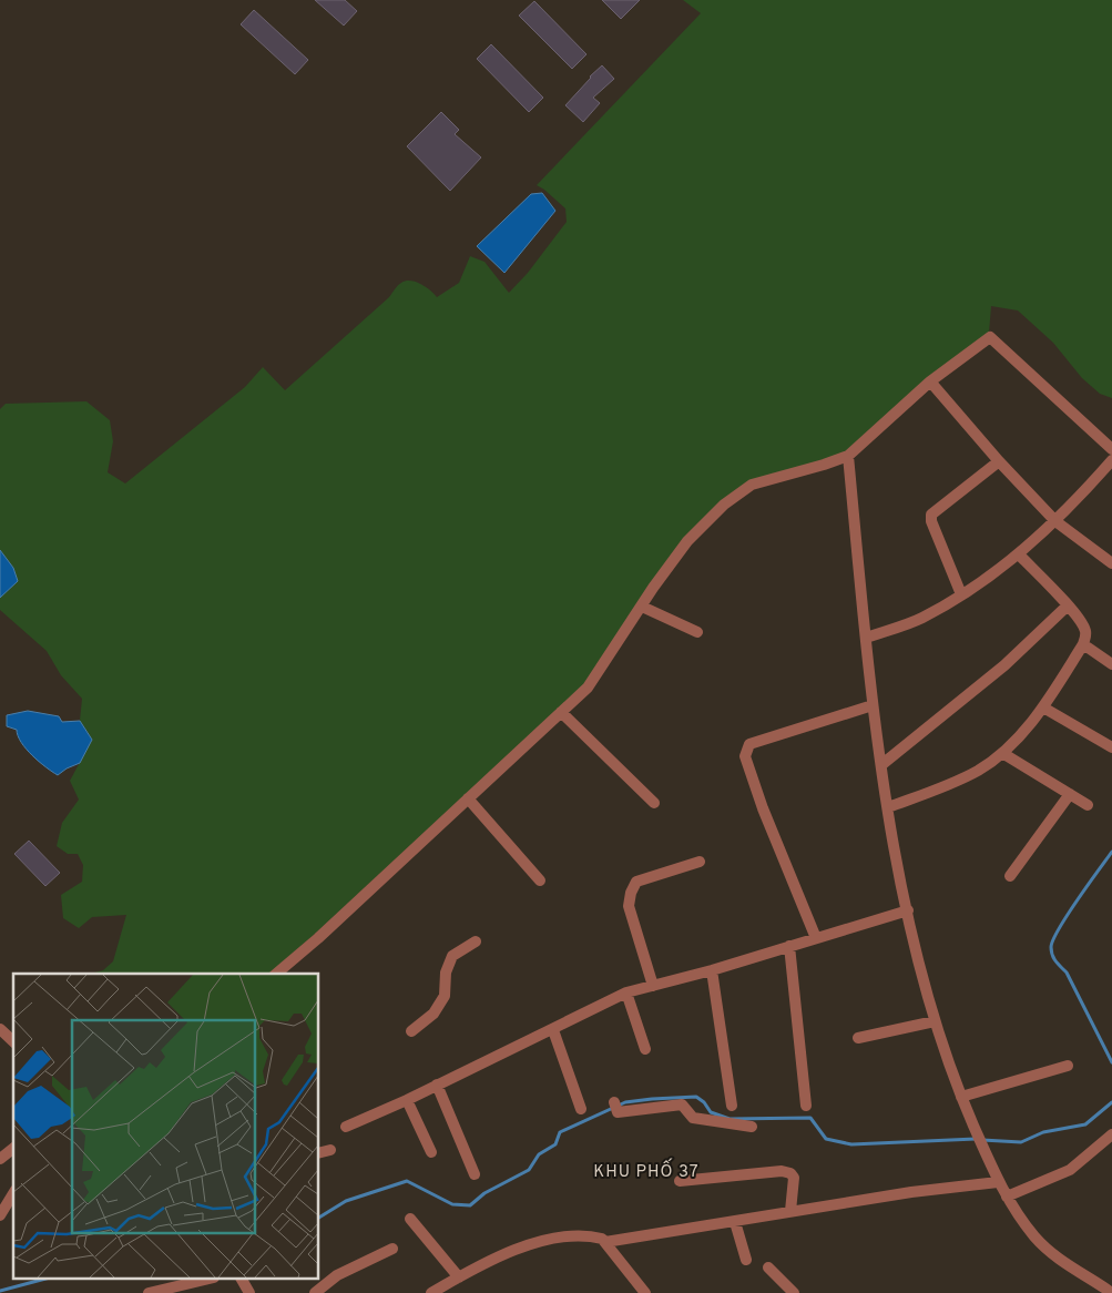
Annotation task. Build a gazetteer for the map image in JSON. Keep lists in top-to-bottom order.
{
  "districts": ["KHU PHỐ 37"]
}
